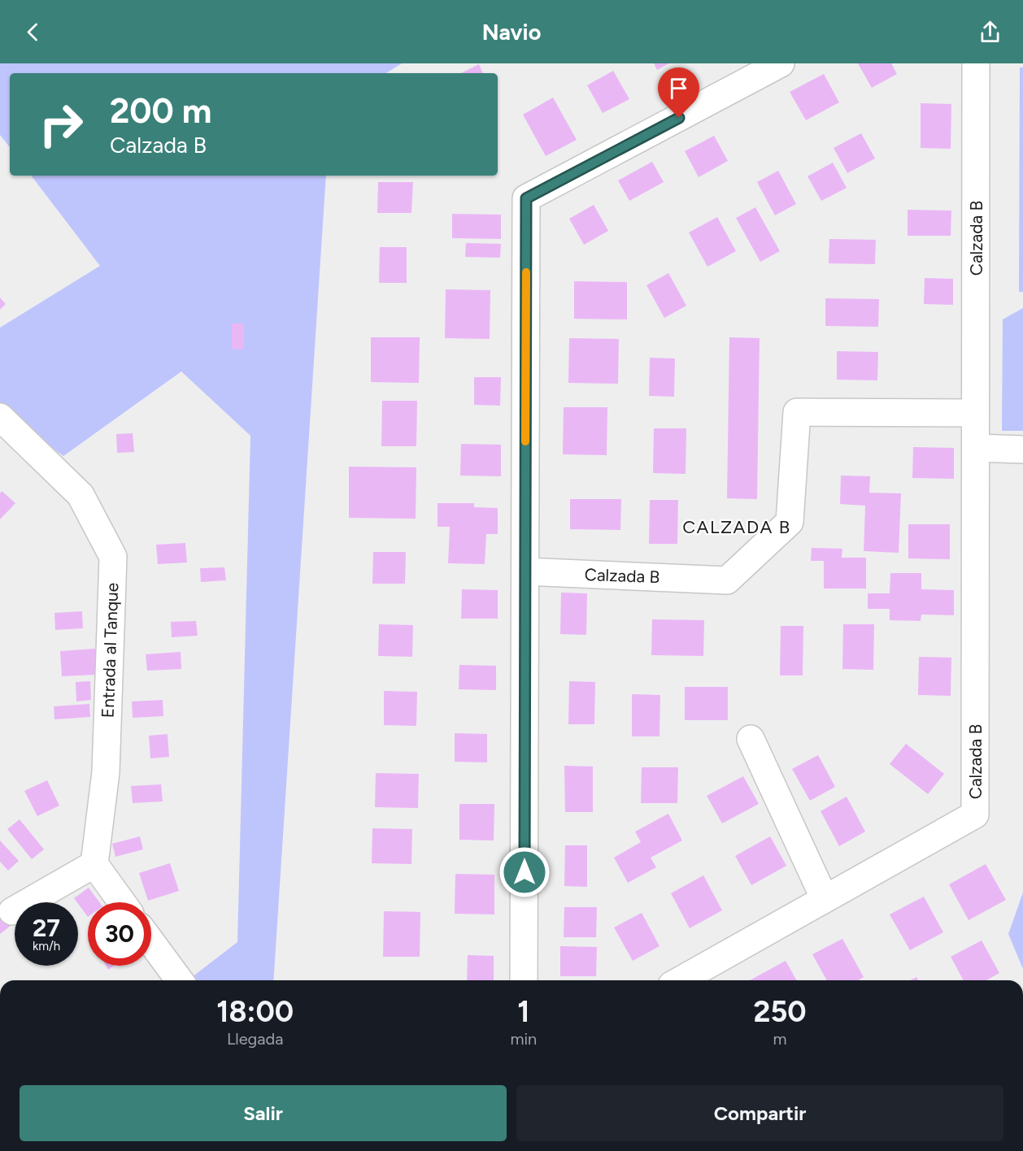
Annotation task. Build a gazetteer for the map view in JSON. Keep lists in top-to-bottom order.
{
  "streets": {
    "main road": ["Calzada B", "Entrada al Tanque"]
  },
  "districts": ["CALZADA B"],
  "page": {
    "header": "Navio",
    "turn": ["200 m", "Calzada B"],
    "speed": "27 km/h",
    "limit": "30",
    "eta": [
      "18:00",
      "Llegada",
      "1",
      "min",
      "250",
      "m"
    ],
    "buttons": ["Salir", "Compartir"]
  }
}
